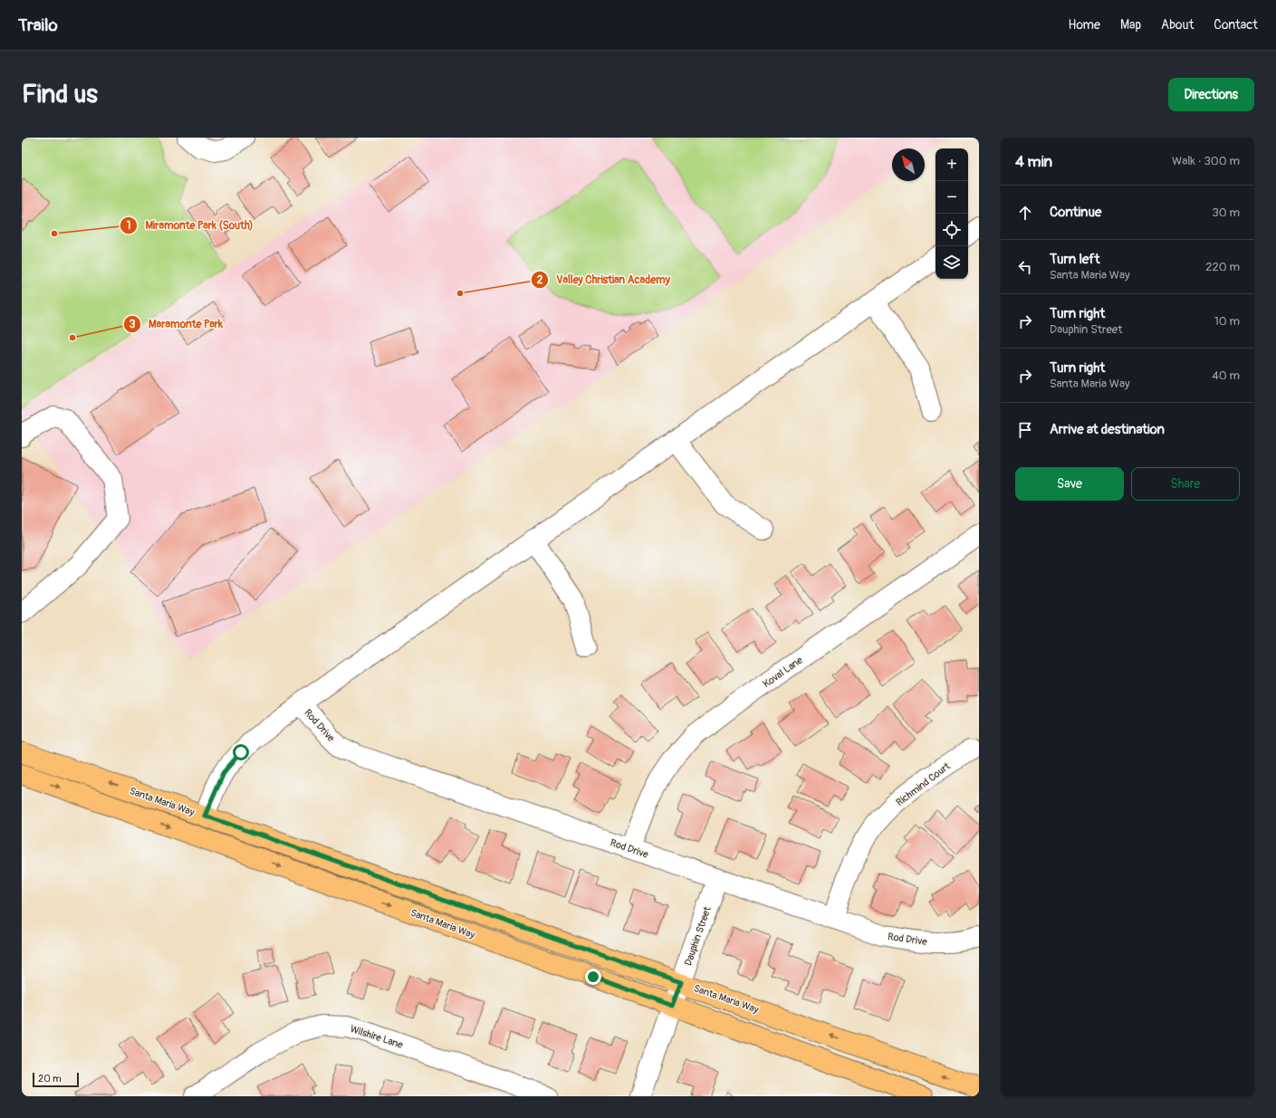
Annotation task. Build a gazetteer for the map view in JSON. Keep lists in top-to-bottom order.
{
  "streets": {
    "main road": ["Santa Maria Way"],
    "street": [
      "Koval Lane",
      "Rod Drive",
      "Richmind Court",
      "Dauphin Street",
      "Wilshire Lane"
    ]
  },
  "crossings": [
    ["Koval Lane", "Rod Drive"],
    ["Rod Drive", "Richmind Court"],
    ["Rod Drive", "Dauphin Street"],
    ["Santa Maria Way", "Dauphin Street"]
  ],
  "places": ["Miramonte Park (South)", "Valley Christian Academy", "Maramonte Park"],
  "scale_bar": "20 m",
  "north": "top left",
  "page": {
    "header": "Trailo",
    "nav": [
      "Home",
      "Map",
      "About",
      "Contact"
    ],
    "buttons": [
      "Directions",
      ["Save", "Share"]
    ],
    "title": "Find us",
    "heading": ["4 min", "Walk · 300 m"],
    "map_buttons": ["+", "−"],
    "list": [
      ["Continue", "30 m"],
      ["Turn left", "Santa Maria Way", "220 m"],
      ["Turn right", "Dauphin Street", "10 m"],
      ["Turn right", "Santa Maria Way", "40 m"],
      "Arrive at destination"
    ],
    "scale": "20 m"
  }
}
